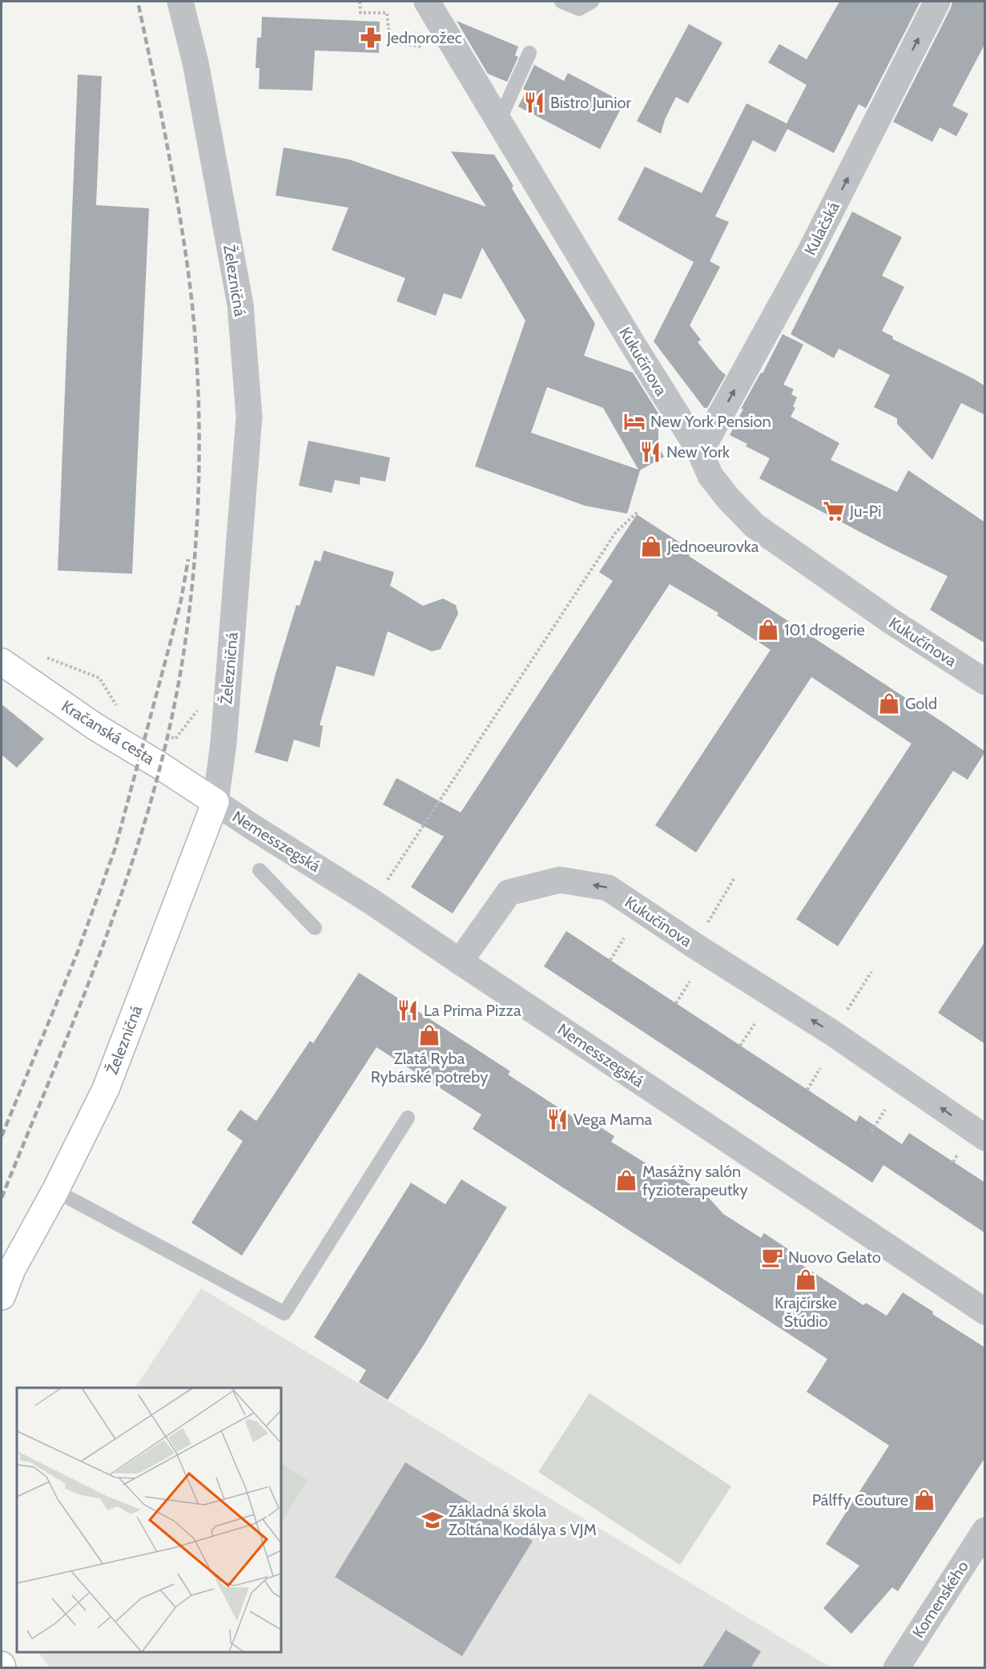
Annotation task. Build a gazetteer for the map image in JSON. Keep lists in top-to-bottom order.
{
  "streets": {
    "street": [
      "Kulačská",
      "Železničná",
      "Kukučínova",
      "Kračanská cesta",
      "Nemesszegská",
      "Komenského"
    ]
  },
  "crossings": [
    ["Kulačská", "Kukučínova"],
    ["Železničná", "Kračanská cesta"],
    ["Železničná", "Nemesszegská"],
    ["Kukučínova", "Nemesszegská"],
    ["Kračanská cesta", "Nemesszegská"]
  ],
  "one_way": ["Kulačská", "Kukučínova"],
  "places": {
    "pharmacy": ["Jednorožec"],
    "restaurant": [
      "Bistro Junior",
      "New York",
      "La Prima Pizza",
      "Vega Mama"
    ],
    "hotel": ["New York Pension"],
    "supermarket": ["Ju-Pi"],
    "shop": [
      "Jednoeurovka",
      "101 drogerie",
      "Gold",
      "Zlatá Ryba Rybárské potreby",
      "Masážny salón fyzioterapeutky",
      "Krajčírske Štúdio",
      "Pálffy Couture"
    ],
    "cafe": ["Nuovo Gelato"],
    "school or university": ["Základná škola Zoltána Kodálya s VJM"]
  }
}
